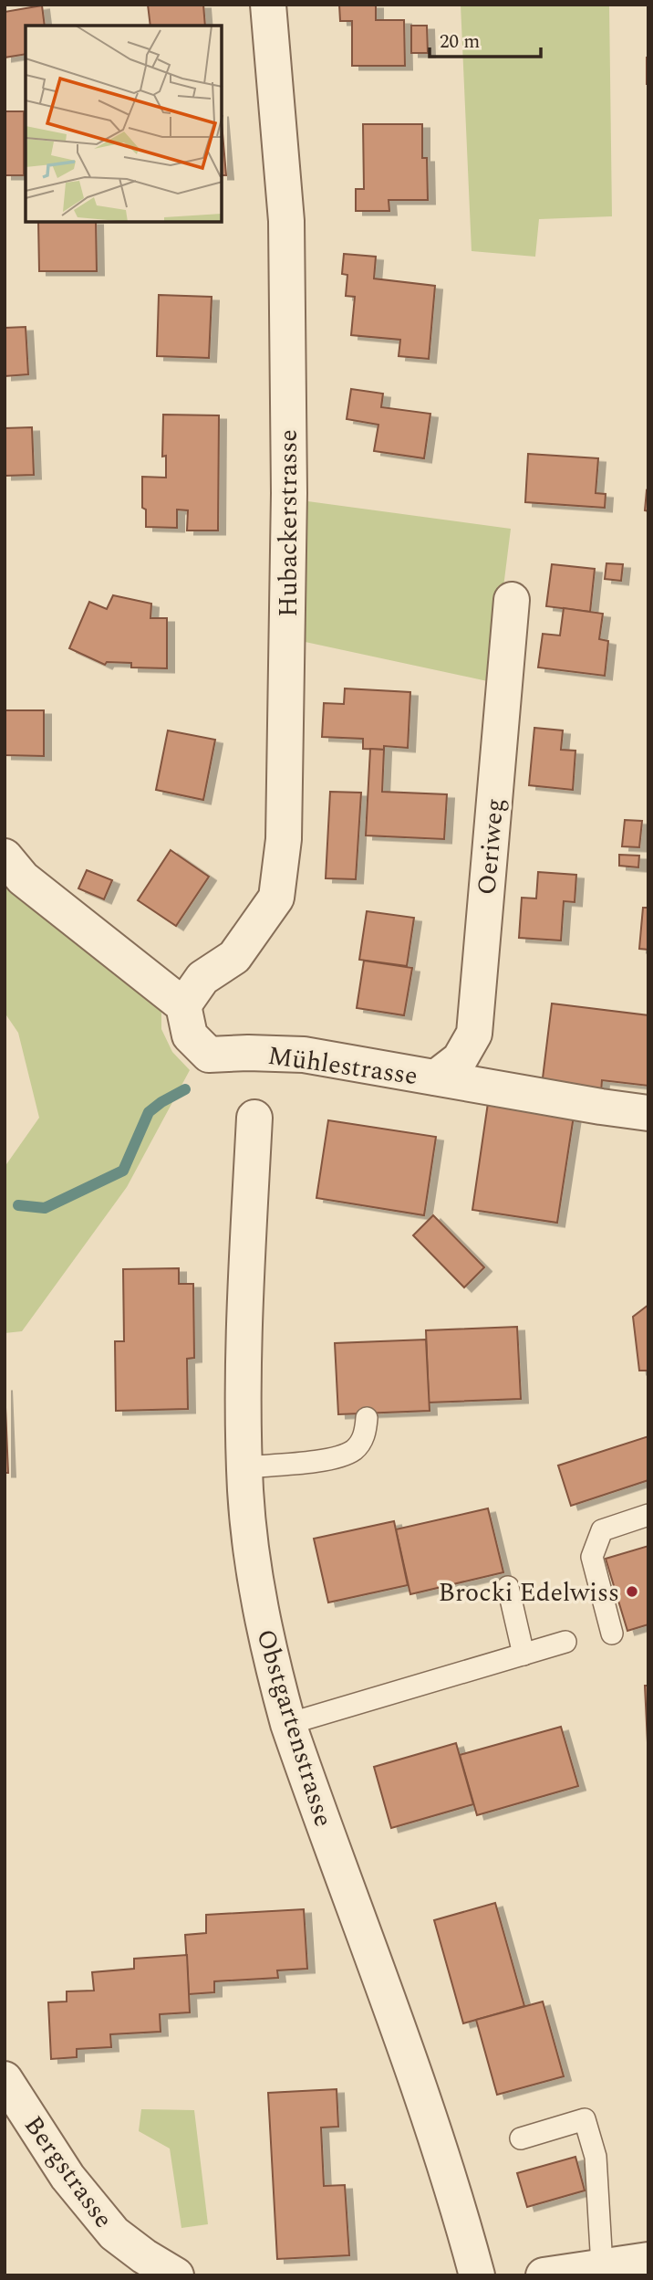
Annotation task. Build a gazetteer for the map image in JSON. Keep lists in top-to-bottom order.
{
  "streets": {
    "street": [
      "Hubackerstrasse",
      "Oeriweg",
      "Mühlestrasse",
      "Obstgartenstrasse",
      "Bergstrasse"
    ]
  },
  "crossings": [
    ["Hubackerstrasse", "Mühlestrasse"],
    ["Oeriweg", "Mühlestrasse"]
  ],
  "places": ["Brocki Edelwiss"],
  "scale_bar": "20 m"
}
